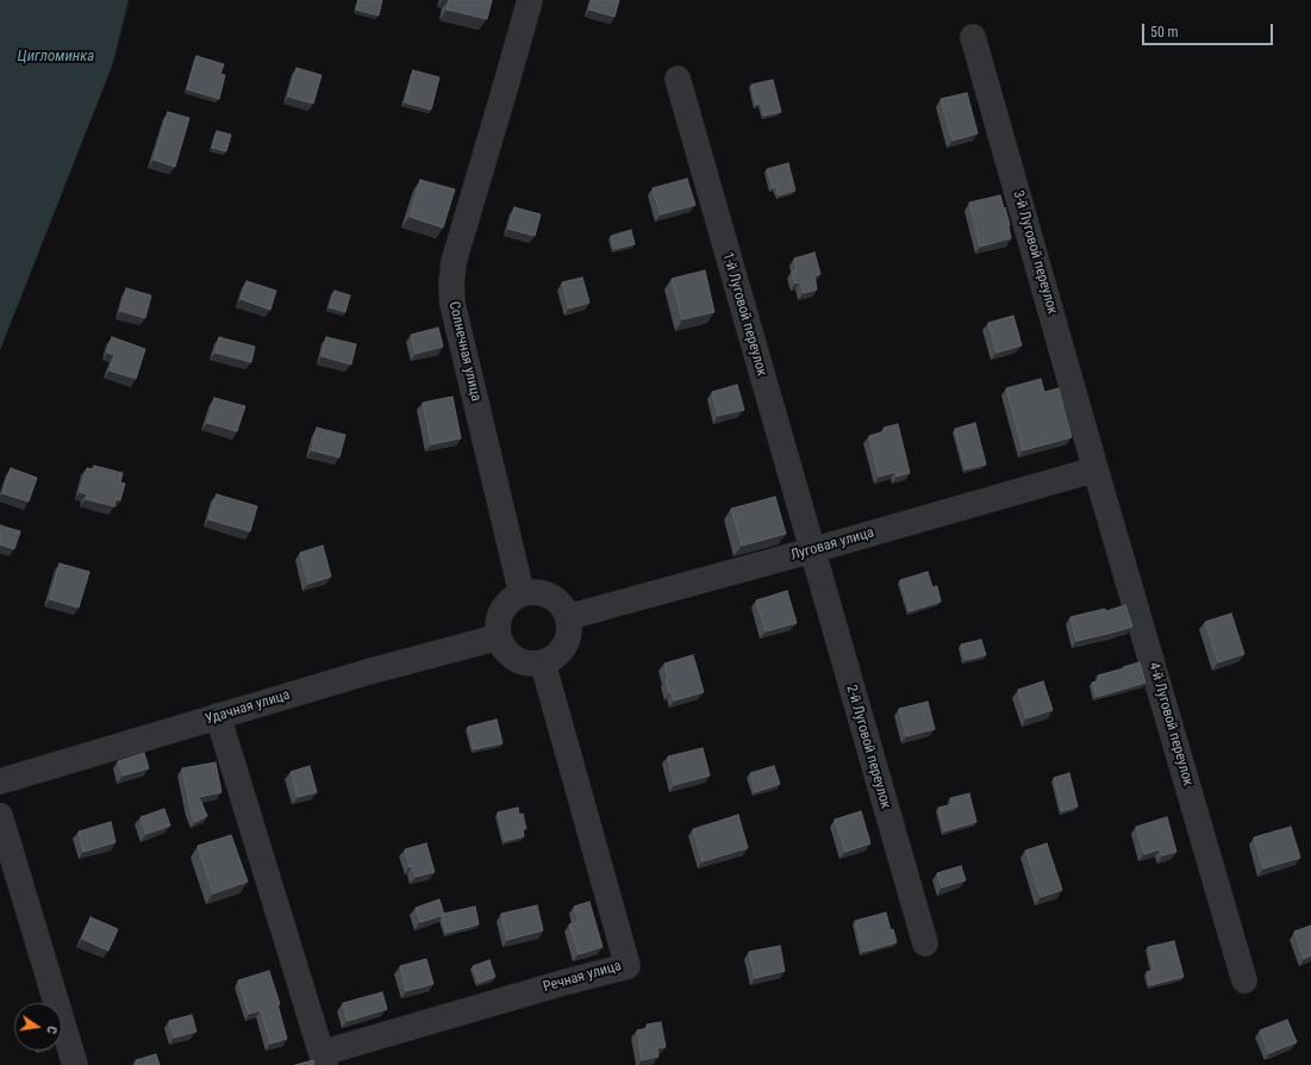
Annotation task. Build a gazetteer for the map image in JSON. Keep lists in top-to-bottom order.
{
  "streets": {
    "street": [
      "3-й Луговой переулок",
      "1-й Луговой переулок",
      "Солнечная улица",
      "Луговая улица",
      "Удачная улица",
      "4-й Луговой переулок",
      "2-й Луговой переулок",
      "Речная улица"
    ]
  },
  "crossings": [
    ["3-й Луговой переулок", "Луговая улица"],
    ["3-й Луговой переулок", "4-й Луговой переулок"],
    ["1-й Луговой переулок", "Луговая улица"],
    ["1-й Луговой переулок", "2-й Луговой переулок"],
    ["Солнечная улица", "Луговая улица"],
    ["Солнечная улица", "Удачная улица"],
    ["Солнечная улица", "Речная улица"],
    ["Луговая улица", "Удачная улица"],
    ["Луговая улица", "4-й Луговой переулок"],
    ["Луговая улица", "2-й Луговой переулок"],
    ["Луговая улица", "Речная улица"],
    ["Удачная улица", "Речная улица"]
  ],
  "water": ["Цигломинка"],
  "scale_bar": "50 m",
  "north": "right"
}
